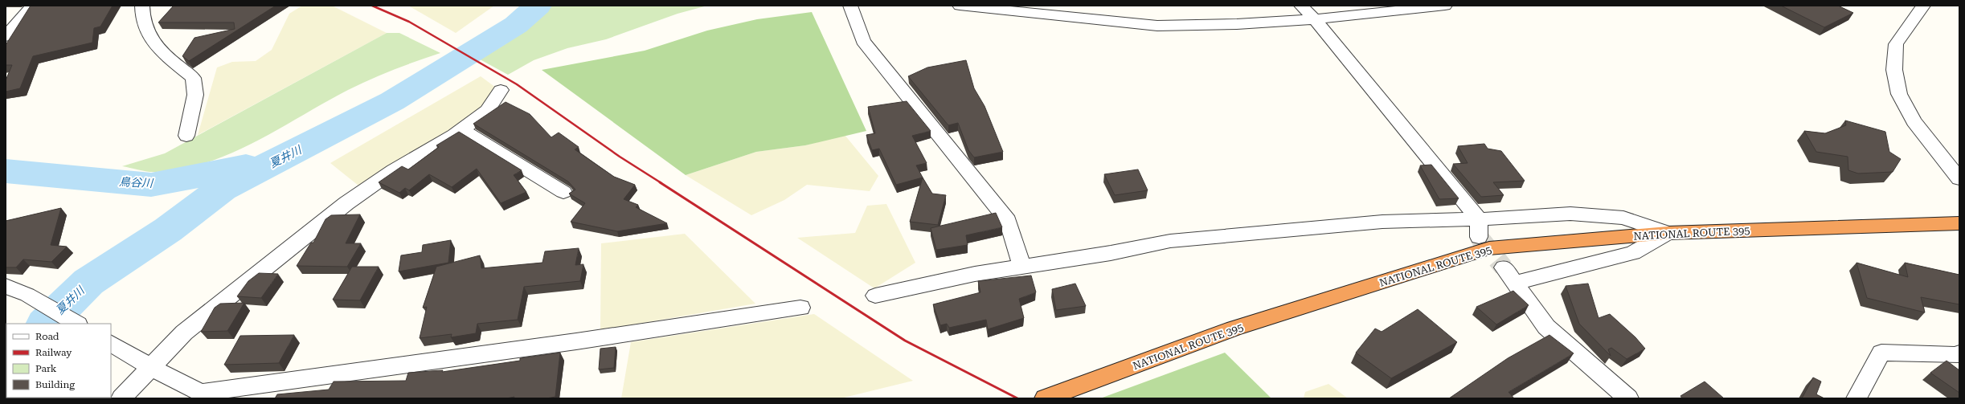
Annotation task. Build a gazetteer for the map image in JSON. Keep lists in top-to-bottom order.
{
  "streets": {
    "highway": ["NATIONAL ROUTE 395"]
  },
  "water": ["夏井川", "鳥谷川"],
  "legend": [
    "Road",
    "Railway",
    "Park",
    "Building"
  ]
}
